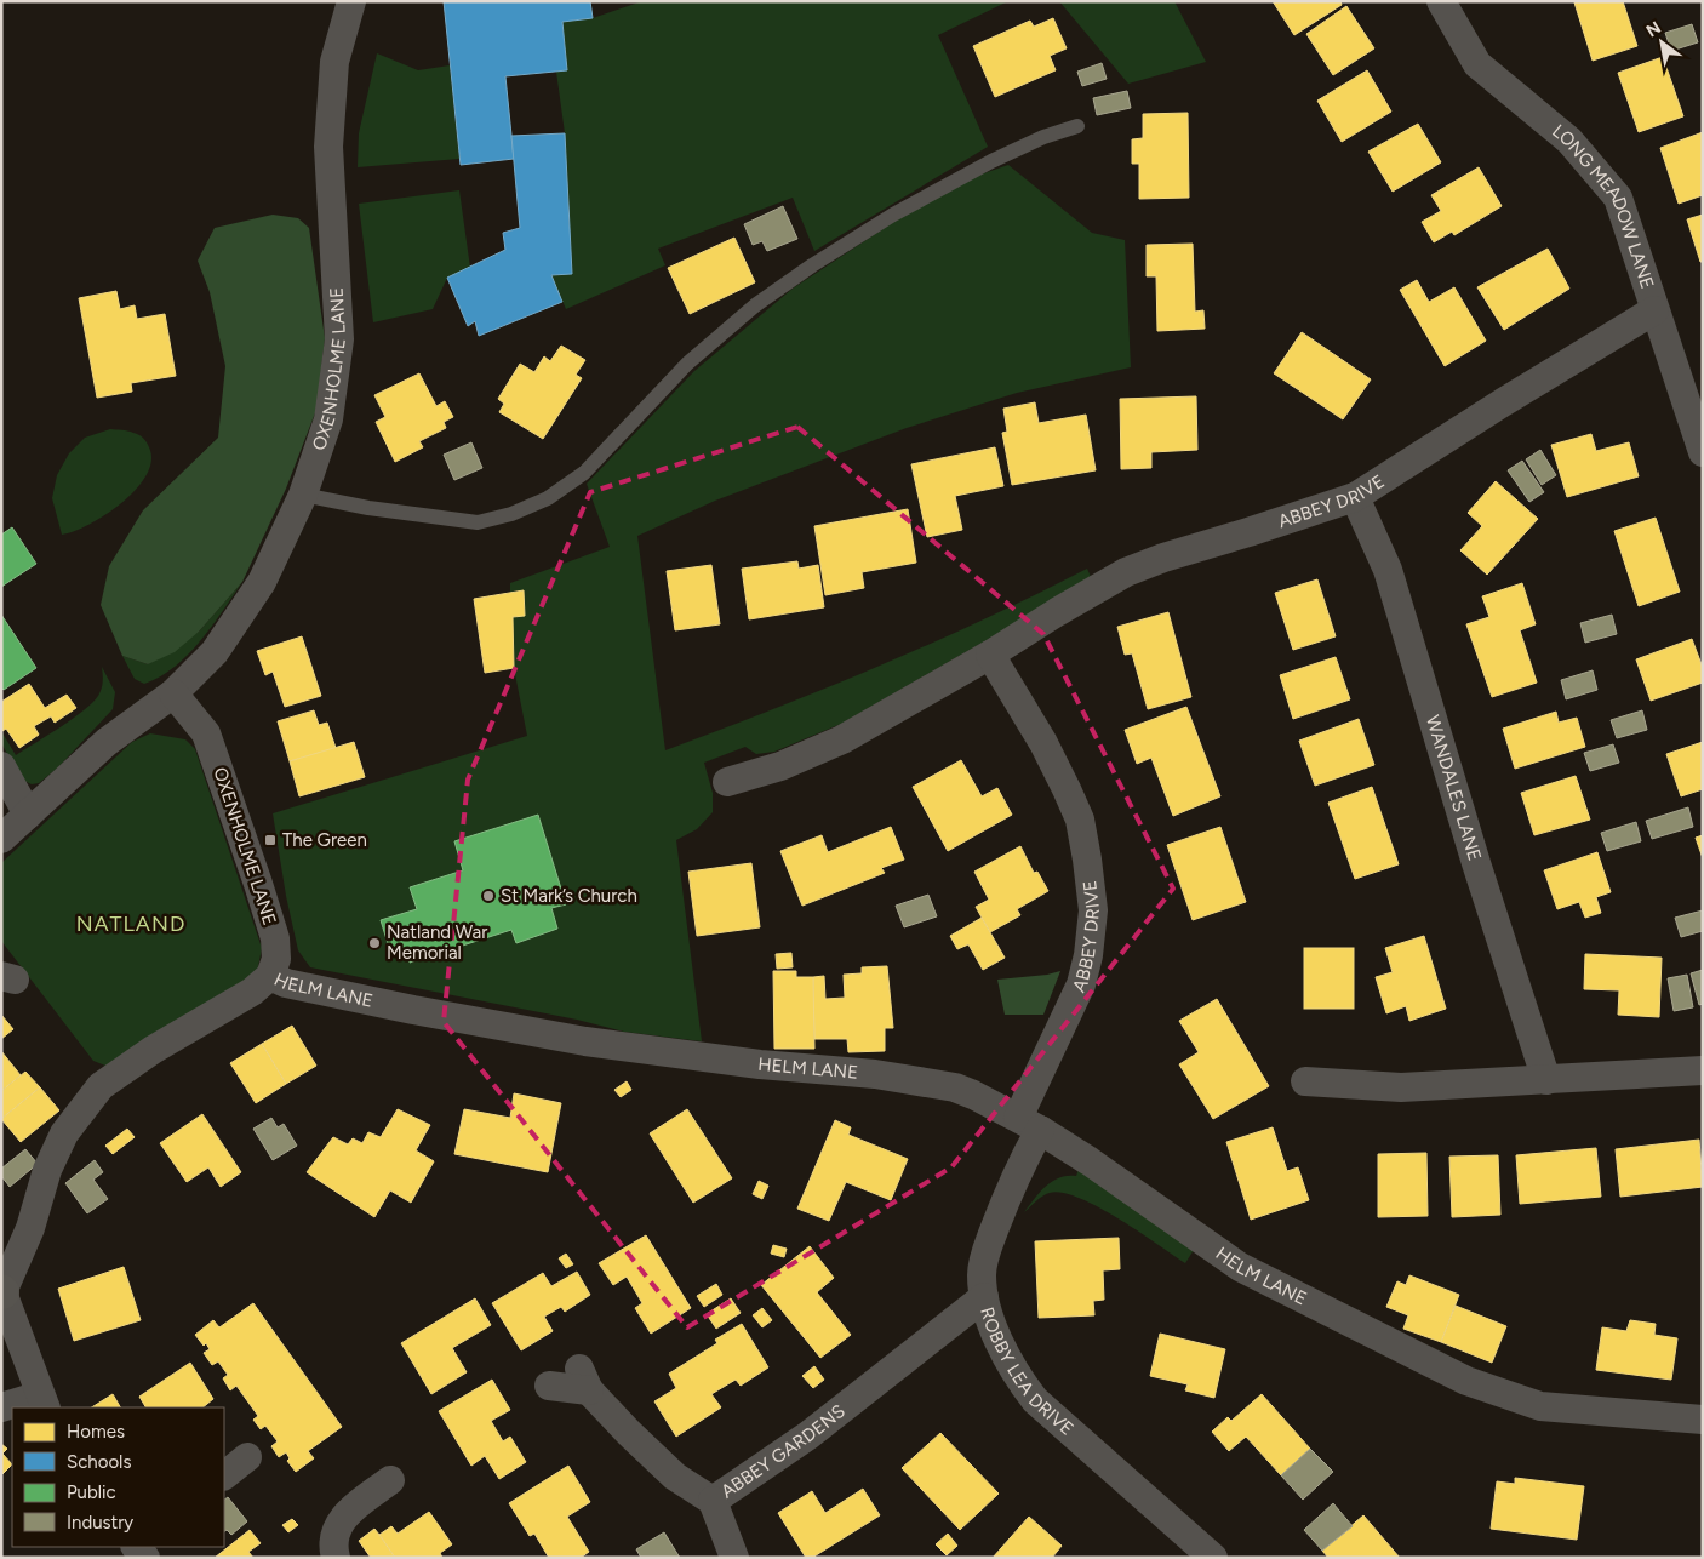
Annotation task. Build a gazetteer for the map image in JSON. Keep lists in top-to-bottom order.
{
  "streets": {
    "street": [
      "LONG MEADOW LANE",
      "OXENHOLME LANE",
      "ABBEY DRIVE",
      "WANDALES LANE",
      "HELM LANE",
      "ROBBY LEA DRIVE",
      "ABBEY GARDENS"
    ]
  },
  "crossings": [
    ["LONG MEADOW LANE", "ABBEY DRIVE"],
    ["OXENHOLME LANE", "HELM LANE"],
    ["ABBEY DRIVE", "WANDALES LANE"],
    ["ABBEY DRIVE", "HELM LANE"],
    ["ABBEY DRIVE", "ROBBY LEA DRIVE"],
    ["HELM LANE", "ROBBY LEA DRIVE"],
    ["ROBBY LEA DRIVE", "ABBEY GARDENS"]
  ],
  "districts": ["NATLAND"],
  "places": {
    "transit": ["The Green"],
    "other": ["St Mark’s Church", "Natland War Memorial"]
  },
  "legend": [
    "Homes",
    "Schools",
    "Public",
    "Industry"
  ],
  "north": "top left"
}
